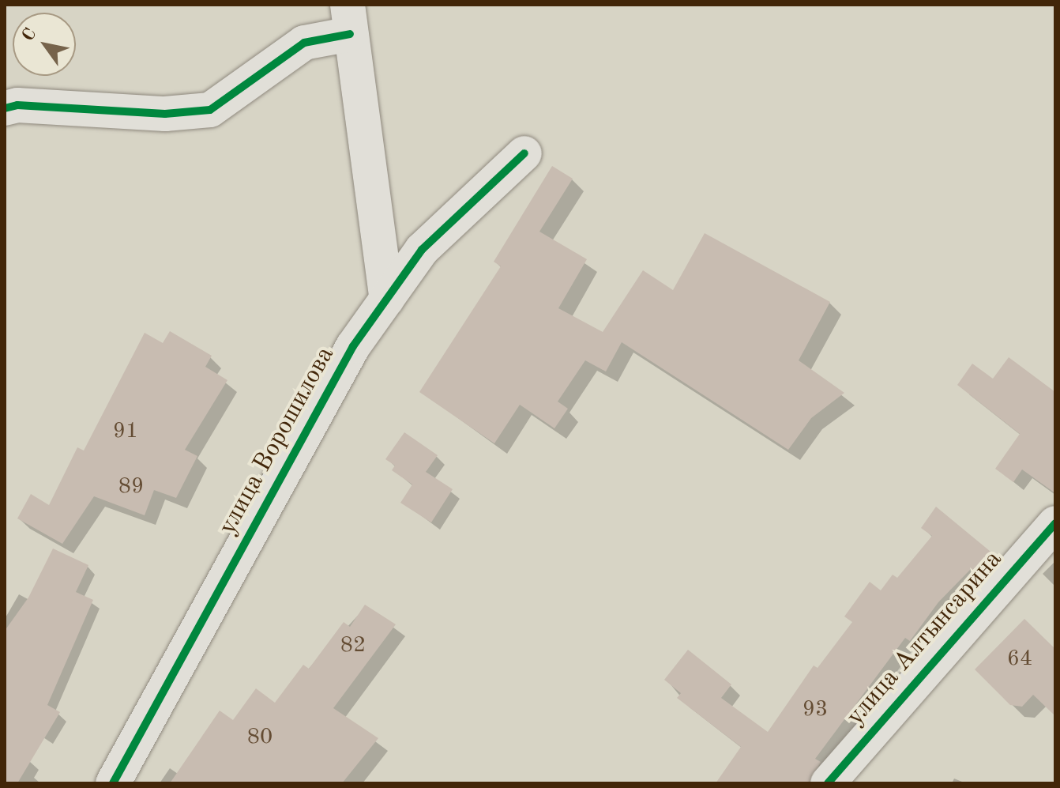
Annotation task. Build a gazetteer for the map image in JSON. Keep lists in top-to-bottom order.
{
  "streets": {
    "street": ["улица Ворошилова", "улица Алтынсарина"]
  },
  "house_numbers": [
    "91",
    "89",
    "82",
    "64",
    "93",
    "80"
  ],
  "north": "top left"
}
